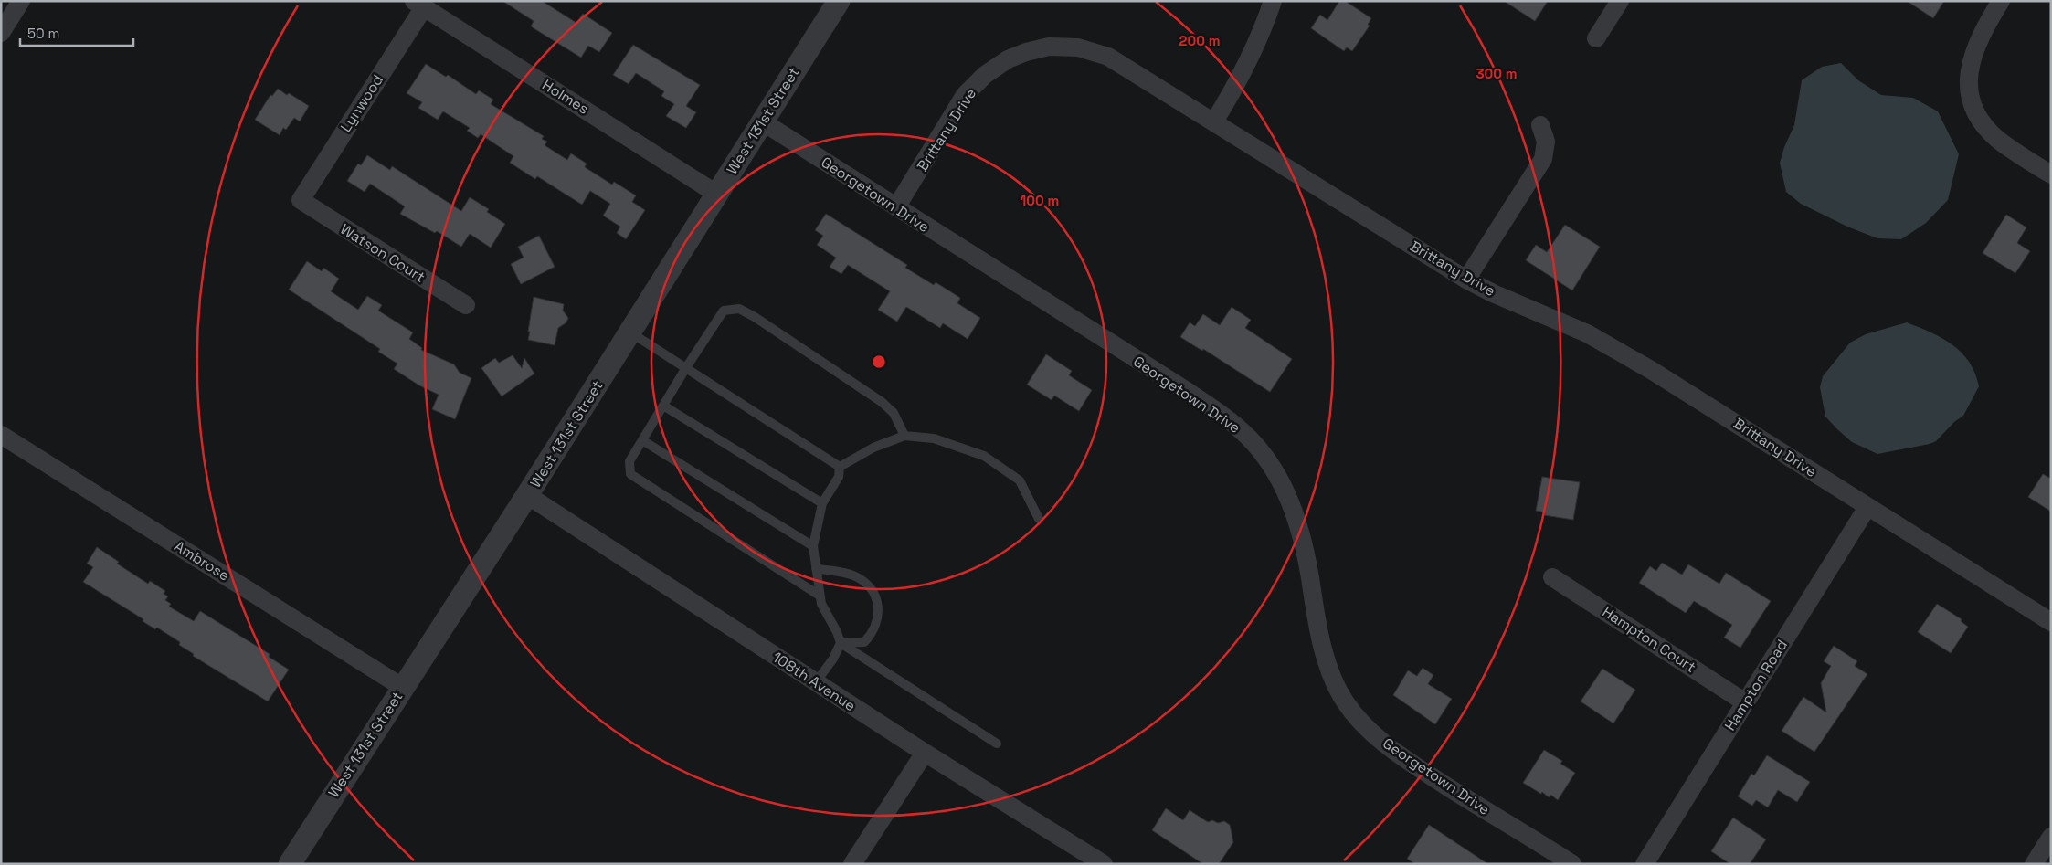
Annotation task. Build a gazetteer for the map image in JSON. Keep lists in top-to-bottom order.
{
  "streets": {
    "street": [
      "Holmes",
      "Lynwood",
      "West 131st Street",
      "Brittany Drive",
      "Georgetown Drive",
      "Watson Court",
      "Ambrose",
      "Hampton Court",
      "108th Avenue",
      "Hampton Road"
    ]
  },
  "crossings": [
    ["Holmes", "Lynwood"],
    ["Holmes", "West 131st Street"],
    ["Lynwood", "Watson Court"],
    ["West 131st Street", "Georgetown Drive"],
    ["West 131st Street", "Ambrose"],
    ["West 131st Street", "108th Avenue"],
    ["Brittany Drive", "Georgetown Drive"],
    ["Brittany Drive", "Hampton Road"],
    ["Hampton Court", "Hampton Road"]
  ],
  "scale_bar": "50 m",
  "rings": ["200 m", "300 m", "100 m"]
}
